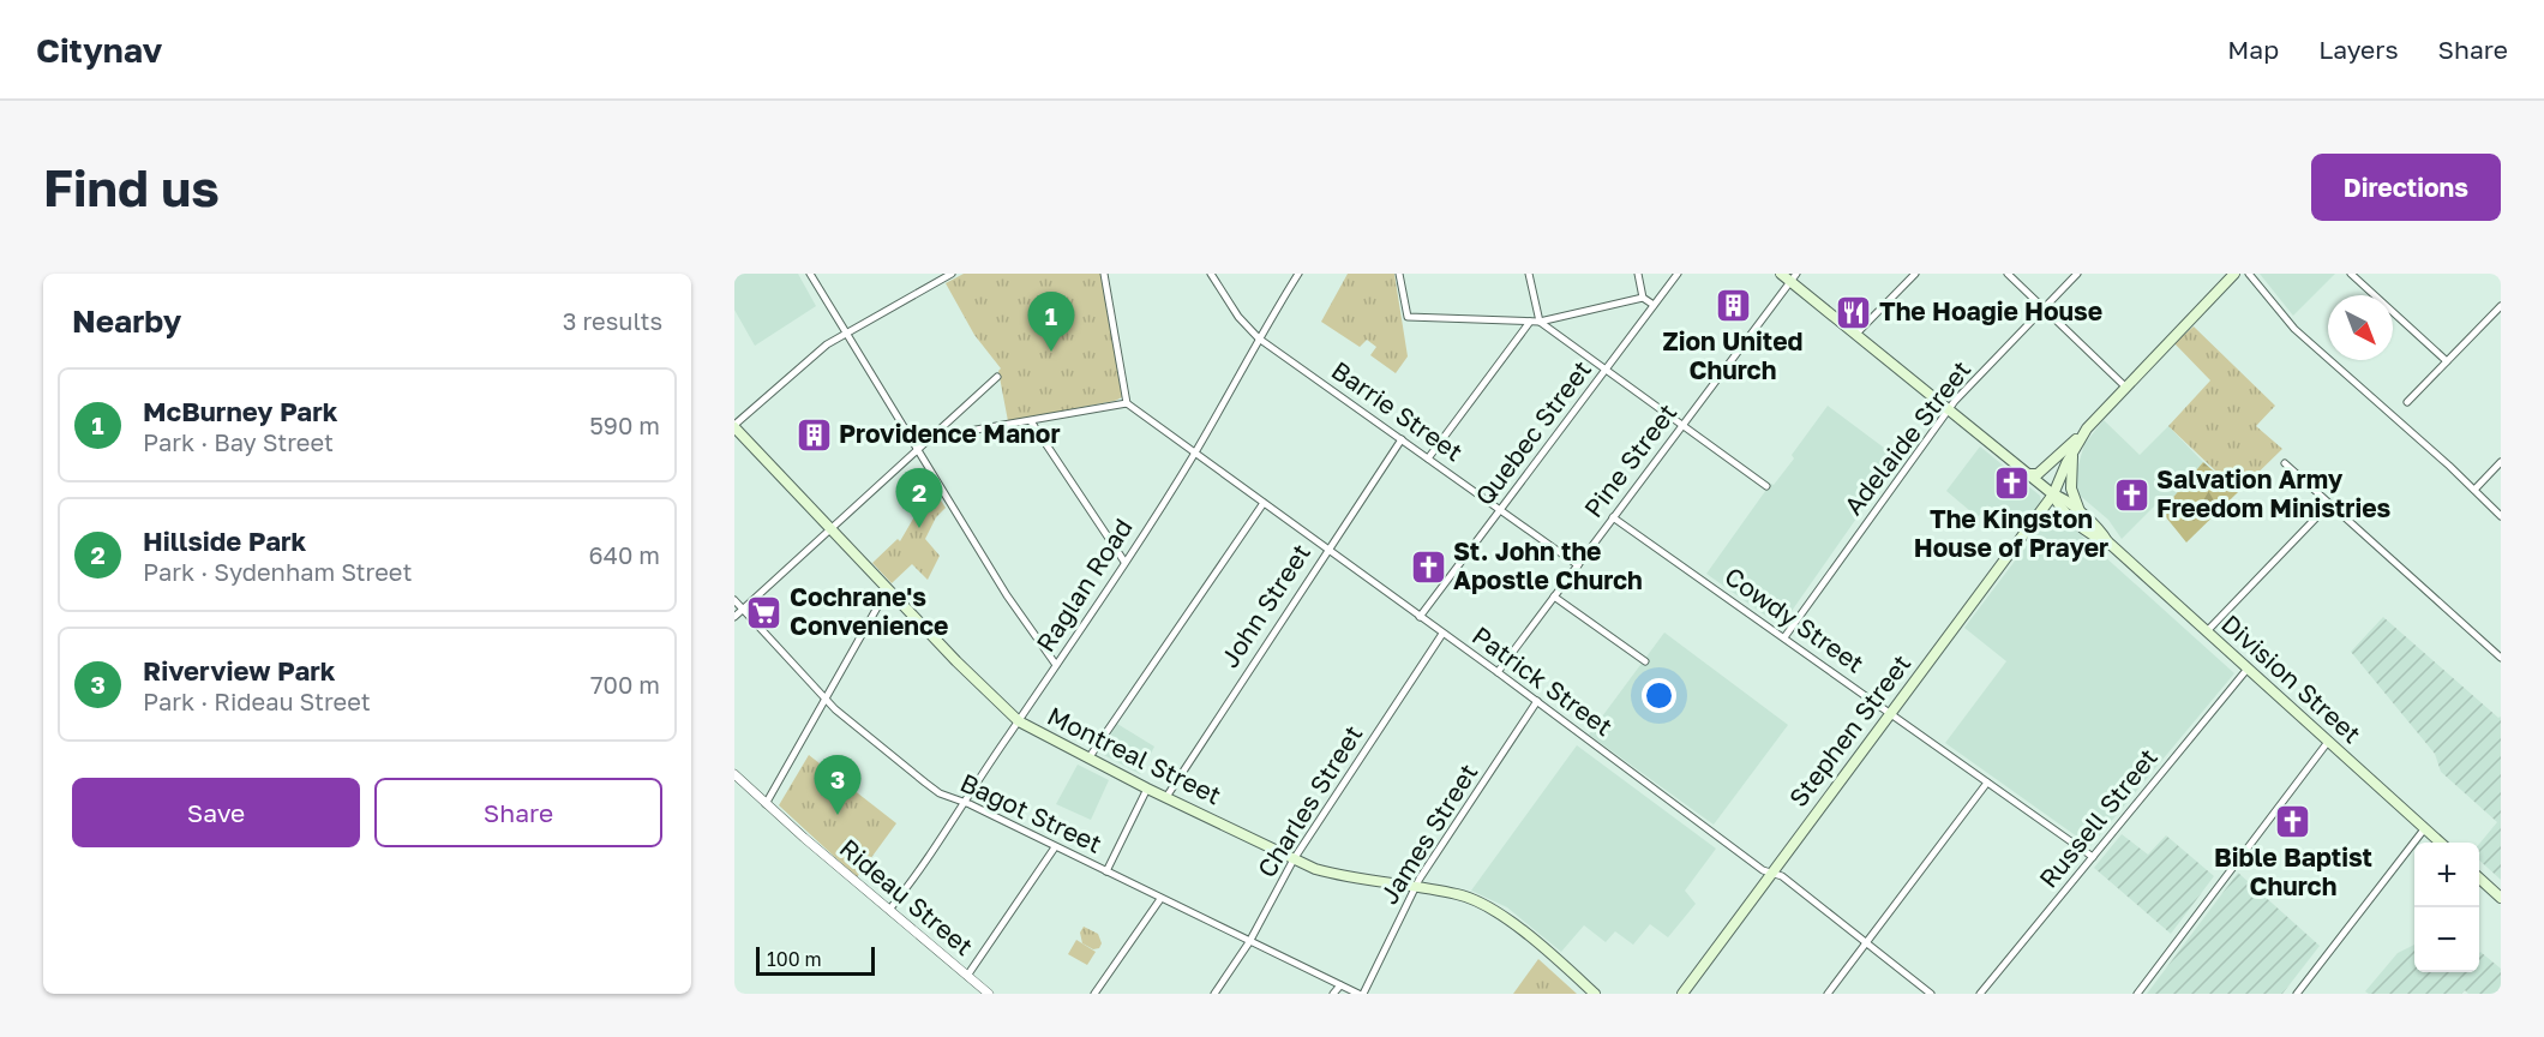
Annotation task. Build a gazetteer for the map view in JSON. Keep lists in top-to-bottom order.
{
  "streets": {
    "main road": ["Division Street", "Stephen Street", "Montreal Street"],
    "street": [
      "Barrie Street",
      "Quebec Street",
      "Adelaide Street",
      "Pine Street",
      "Raglan Road",
      "John Street",
      "Cowdy Street",
      "Patrick Street",
      "Charles Street",
      "Bagot Street",
      "Russell Street",
      "James Street",
      "Rideau Street"
    ]
  },
  "crossings": [
    ["Barrie Street", "Quebec Street"],
    ["Barrie Street", "Pine Street"],
    ["Barrie Street", "Raglan Road"],
    ["Barrie Street", "John Street"],
    ["Quebec Street", "Patrick Street"],
    ["Adelaide Street", "Cowdy Street"],
    ["Adelaide Street", "Division Street"],
    ["Pine Street", "Cowdy Street"],
    ["Pine Street", "Division Street"],
    ["Pine Street", "Patrick Street"],
    ["Raglan Road", "Patrick Street"],
    ["Raglan Road", "Montreal Street"],
    ["Raglan Road", "Bagot Street"],
    ["Raglan Road", "Rideau Street"],
    ["John Street", "Patrick Street"],
    ["John Street", "Montreal Street"],
    ["Cowdy Street", "Stephen Street"],
    ["Cowdy Street", "Russell Street"],
    ["Division Street", "Stephen Street"],
    ["Division Street", "Russell Street"],
    ["Patrick Street", "Stephen Street"],
    ["Patrick Street", "Charles Street"],
    ["Patrick Street", "James Street"],
    ["Montreal Street", "Charles Street"],
    ["Montreal Street", "James Street"],
    ["Charles Street", "Bagot Street"]
  ],
  "places": {
    "building": ["Zion United Church", "Providence Manor"],
    "restaurant": ["The Hoagie House"],
    "church": [
      "The Kingston House of Prayer",
      "Salvation Army Freedom Ministries",
      "St. John the Apostle Church",
      "Bible Baptist Church"
    ],
    "supermarket": ["Cochrane's Convenience"]
  },
  "scale_bar": "100 m",
  "north": "bottom right",
  "page": {
    "header": "Citynav",
    "nav": ["Map", "Layers", "Share"],
    "buttons": [
      "Directions",
      ["Save", "Share"]
    ],
    "title": "Find us",
    "heading": ["Nearby", "3 results"],
    "pins": ["1", "2", "3"],
    "list": [
      {
        "mark": "1",
        "name": "McBurney Park",
        "note": "Park · Bay Street",
        "value": "590 m"
      },
      {
        "mark": "2",
        "name": "Hillside Park",
        "note": "Park · Sydenham Street",
        "value": "640 m"
      },
      {
        "mark": "3",
        "name": "Riverview Park",
        "note": "Park · Rideau Street",
        "value": "700 m"
      }
    ],
    "map_buttons": ["+", "−"],
    "scale": "100 m"
  }
}
